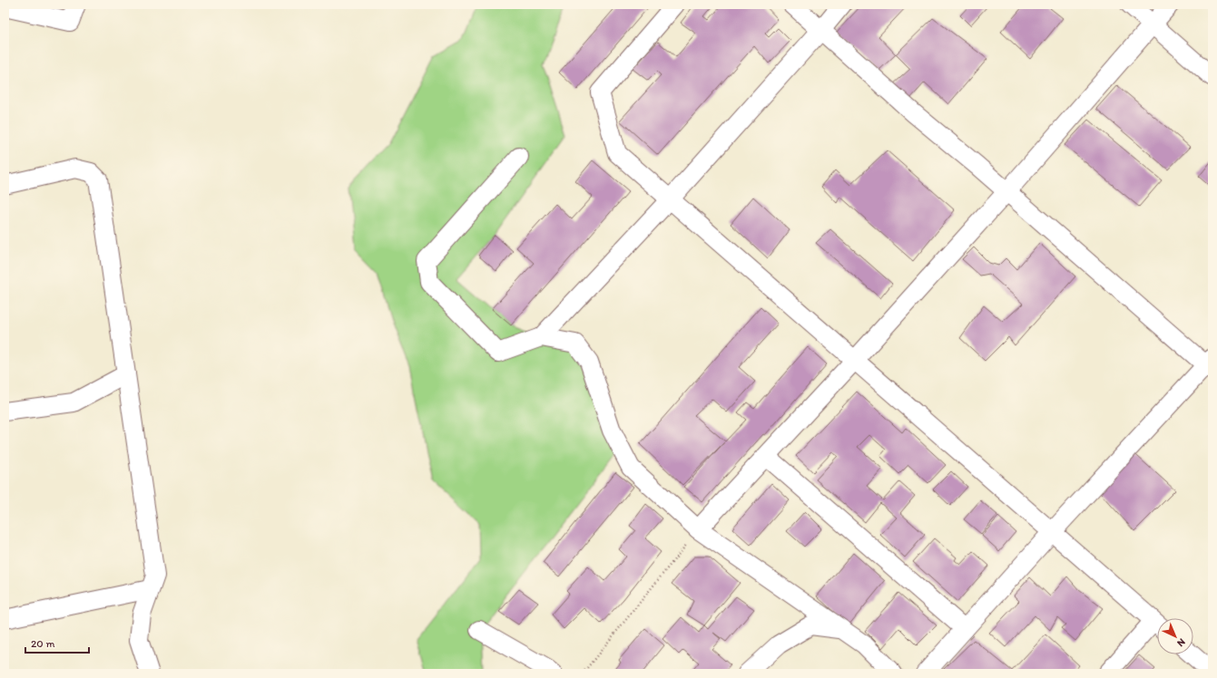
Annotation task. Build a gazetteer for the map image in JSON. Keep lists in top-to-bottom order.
{
  "scale_bar": "20 m",
  "north": "bottom right"
}
